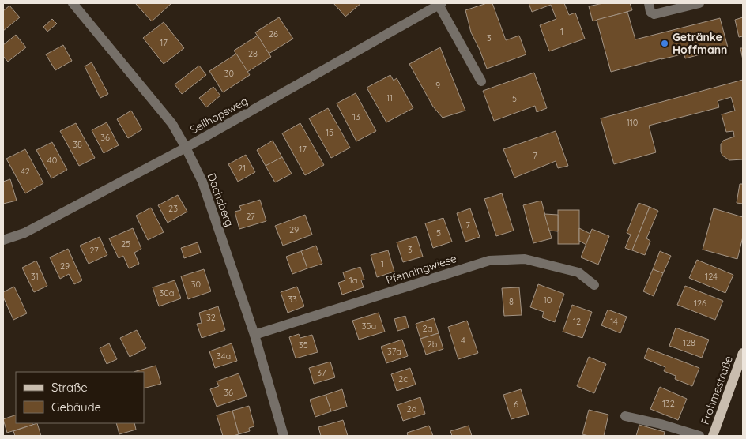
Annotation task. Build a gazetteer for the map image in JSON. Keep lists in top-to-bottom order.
{
  "streets": {
    "main road": ["Frohmestraße"],
    "street": ["Sellhopsweg", "Dachsberg", "Pfenningwiese"]
  },
  "crossings": [
    ["Sellhopsweg", "Dachsberg"],
    ["Dachsberg", "Pfenningwiese"]
  ],
  "places": ["Getränke Hoffmann"],
  "house_numbers": [
    "1",
    "26",
    "3",
    "17",
    "28",
    "30",
    "9",
    "11",
    "5",
    "13",
    "110",
    "15",
    "36",
    "38",
    "17",
    "7",
    "40",
    "21",
    "42",
    "23",
    "27",
    "7",
    "29",
    "5",
    "25",
    "3",
    "27",
    "1",
    "29",
    "31",
    "124",
    "1a",
    "30",
    "30a",
    "33",
    "10",
    "8",
    "126",
    "32",
    "12",
    "14",
    "35a",
    "2a",
    "4",
    "128",
    "2b",
    "35",
    "37a",
    "34a",
    "37",
    "2c",
    "36",
    "132",
    "6",
    "2d"
  ],
  "legend": ["Straße", "Gebäude"]
}
